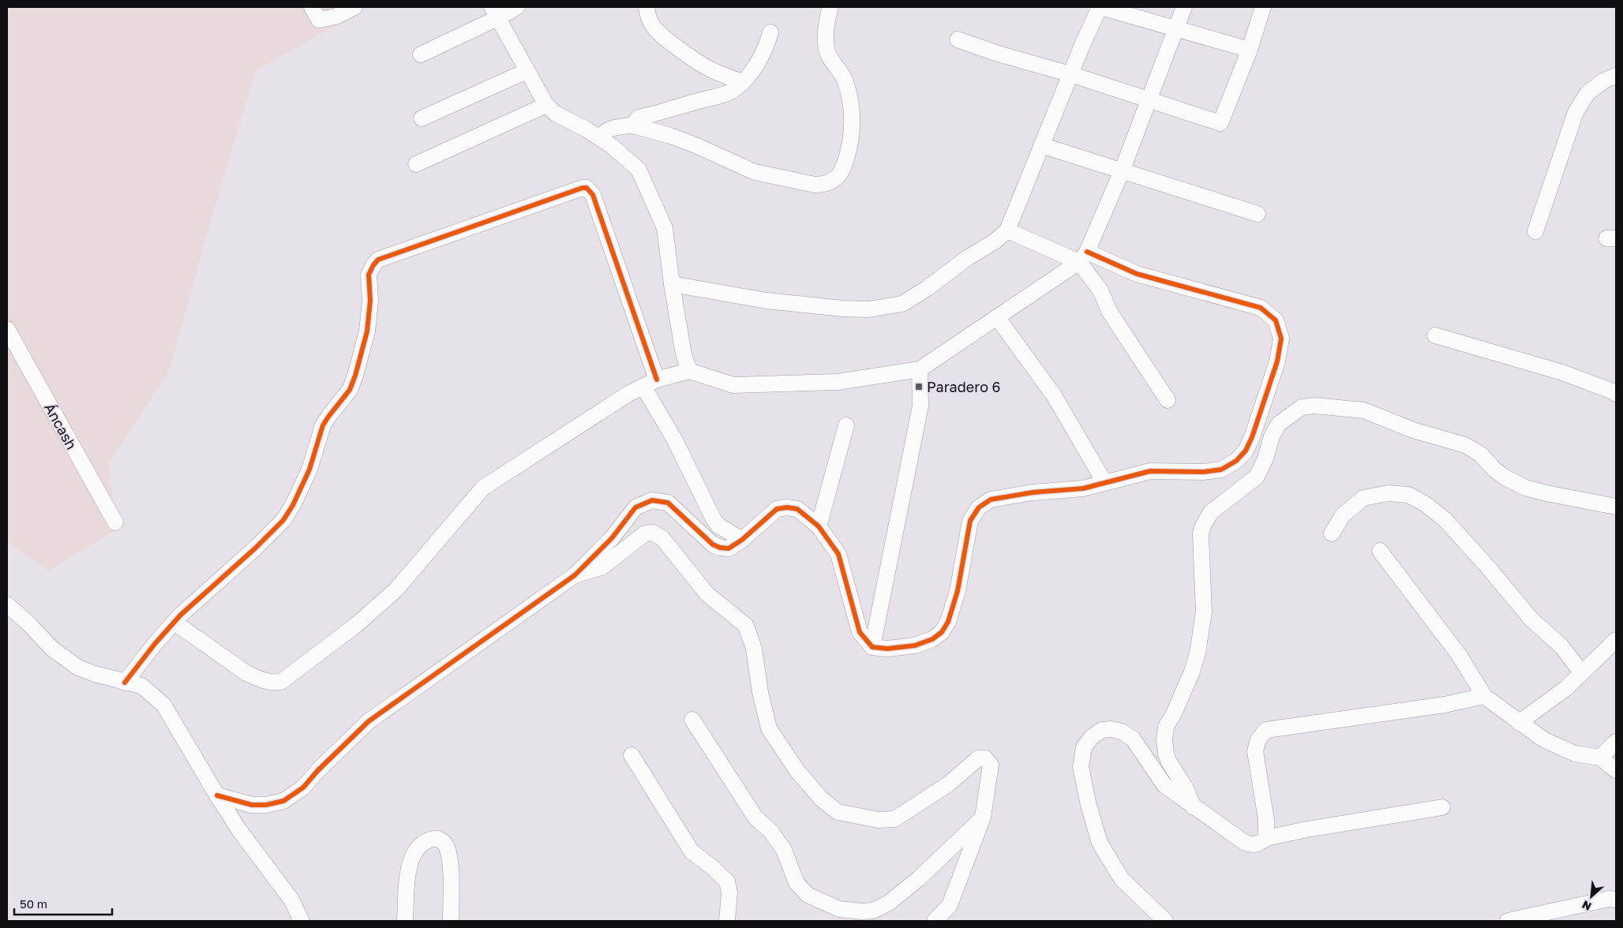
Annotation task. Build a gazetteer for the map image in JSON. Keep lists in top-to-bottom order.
{
  "streets": {
    "street": ["Áncash"]
  },
  "places": {
    "transit": ["Paradero 6"]
  },
  "scale_bar": "50 m",
  "north": "bottom left"
}
